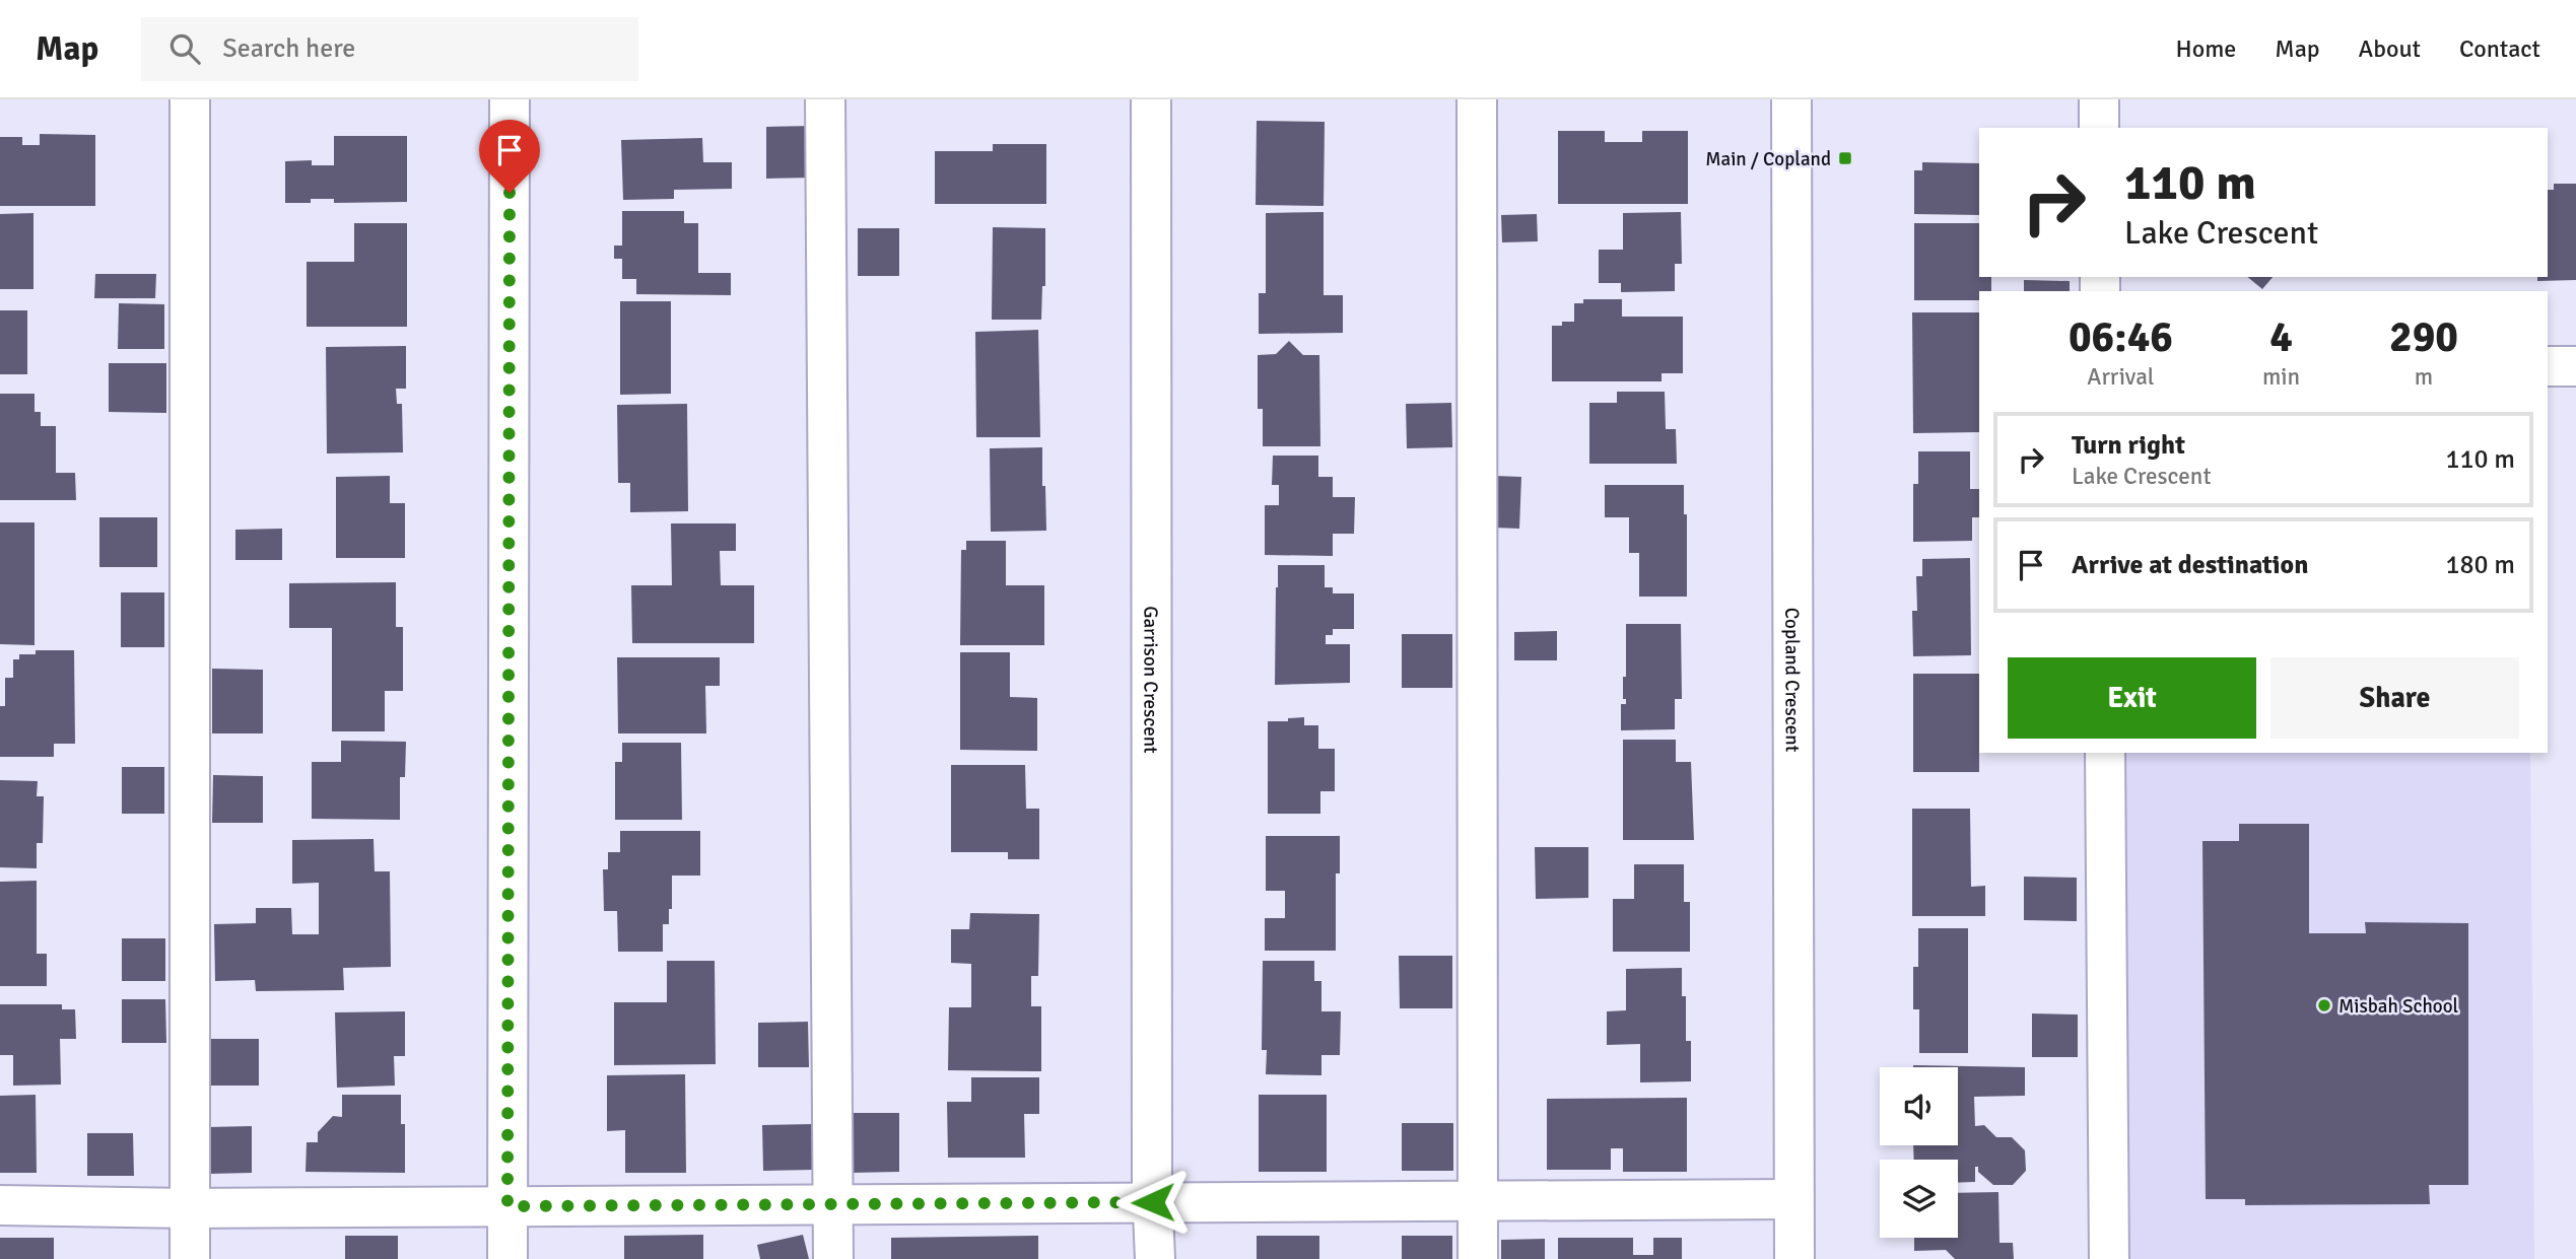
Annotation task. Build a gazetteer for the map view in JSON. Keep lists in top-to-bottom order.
{
  "streets": {
    "street": ["Garrison Crescent", "Copland Crescent"]
  },
  "places": {
    "transit": ["Main / Copland"],
    "other": ["Misbah School"]
  },
  "page": {
    "header": "Map",
    "search": "Search here",
    "nav": [
      "Home",
      "Map",
      "About",
      "Contact"
    ],
    "turn": ["110 m", "Lake Crescent"],
    "eta": [
      "06:46",
      "Arrival",
      "4",
      "min",
      "290",
      "m"
    ],
    "list": [
      {
        "name": "Turn right",
        "note": "Lake Crescent",
        "value": "110 m"
      },
      {
        "name": "Arrive at destination",
        "value": "180 m"
      }
    ],
    "buttons": ["Exit", "Share"]
  }
}
